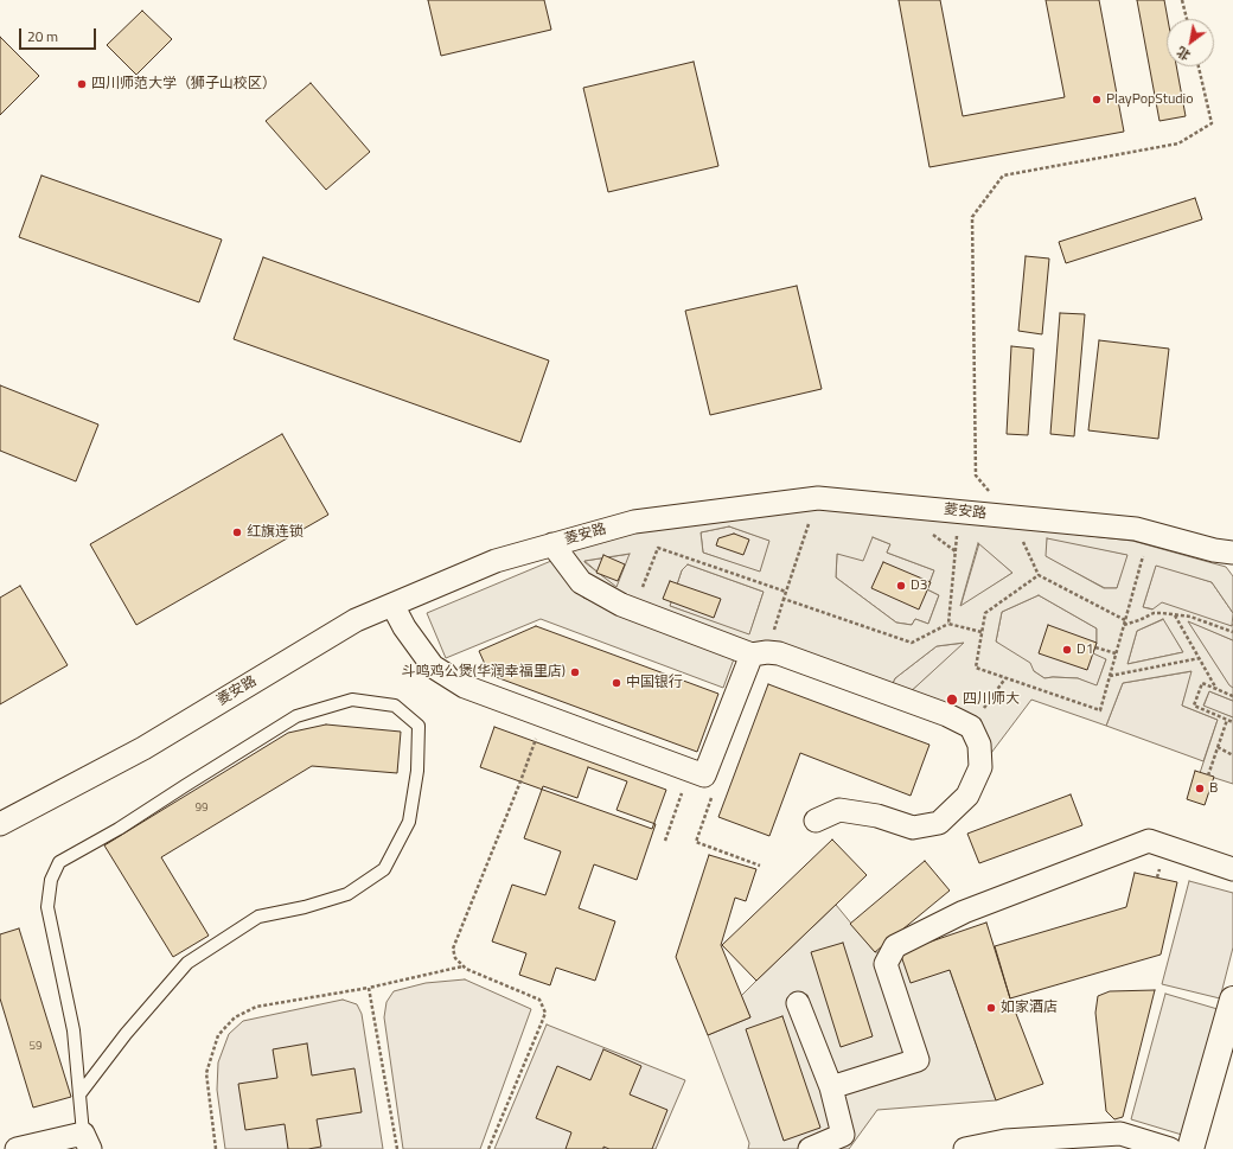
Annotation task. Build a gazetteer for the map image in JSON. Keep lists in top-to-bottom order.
{
  "streets": {
    "street": ["菱安路"]
  },
  "places": [
    "四川师范大学（狮子山校区）",
    "PlayPopStudio",
    "红旗连锁",
    "D3",
    "D1",
    "斗鸣鸡公煲(华润幸福里店)",
    "中国银行",
    "四川师大",
    "B",
    "如家酒店"
  ],
  "house_numbers": ["99", "59"],
  "scale_bar": "20 m",
  "north": "bottom left"
}
